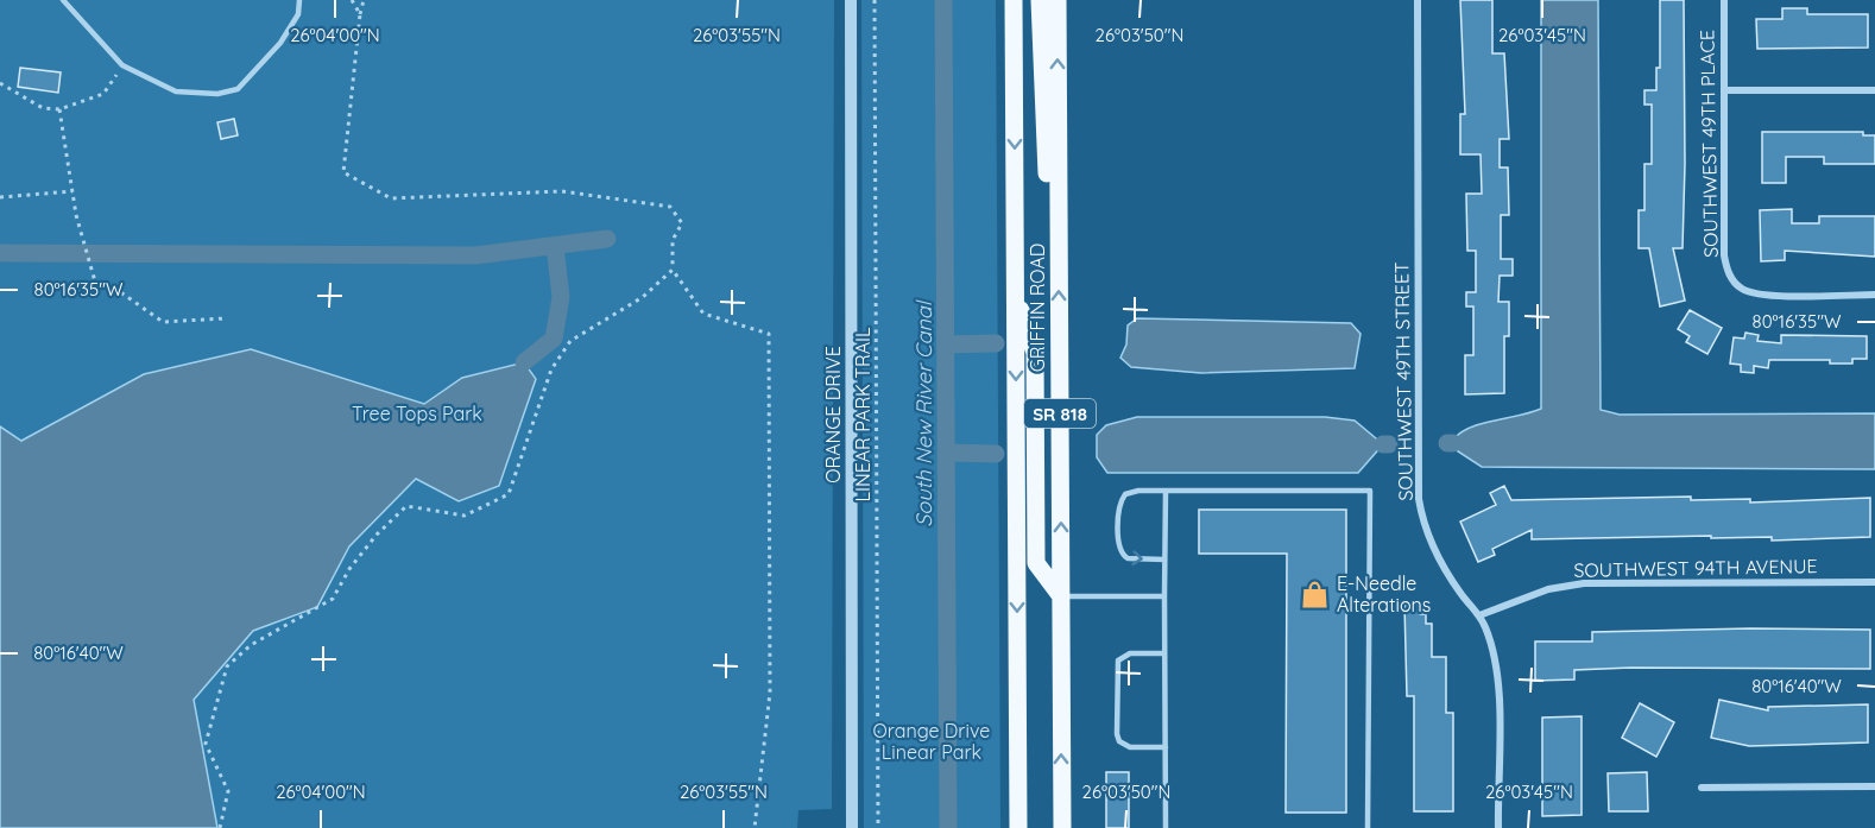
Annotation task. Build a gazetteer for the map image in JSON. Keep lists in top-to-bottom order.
{
  "streets": {
    "main road": ["GRIFFIN ROAD", "SR 818"],
    "street": [
      "SOUTHWEST 49TH PLACE",
      "SOUTHWEST 49TH STREET",
      "ORANGE DRIVE",
      "SOUTHWEST 94TH AVENUE"
    ],
    "path": ["LINEAR PARK TRAIL"]
  },
  "crossings": [
    ["SOUTHWEST 49TH STREET", "SOUTHWEST 94TH AVENUE"]
  ],
  "water": ["South New River Canal"],
  "parks": ["Tree Tops Park", "Orange Drive Linear Park"],
  "places": {
    "shop": ["E-Needle Alterations"]
  },
  "coordinates": [
    "26°04'00\"N",
    "26°03'55\"N",
    "26°03'50\"N",
    "26°03'45\"N",
    "80°16'35\"W",
    "80°16'40\"W"
  ]
}
